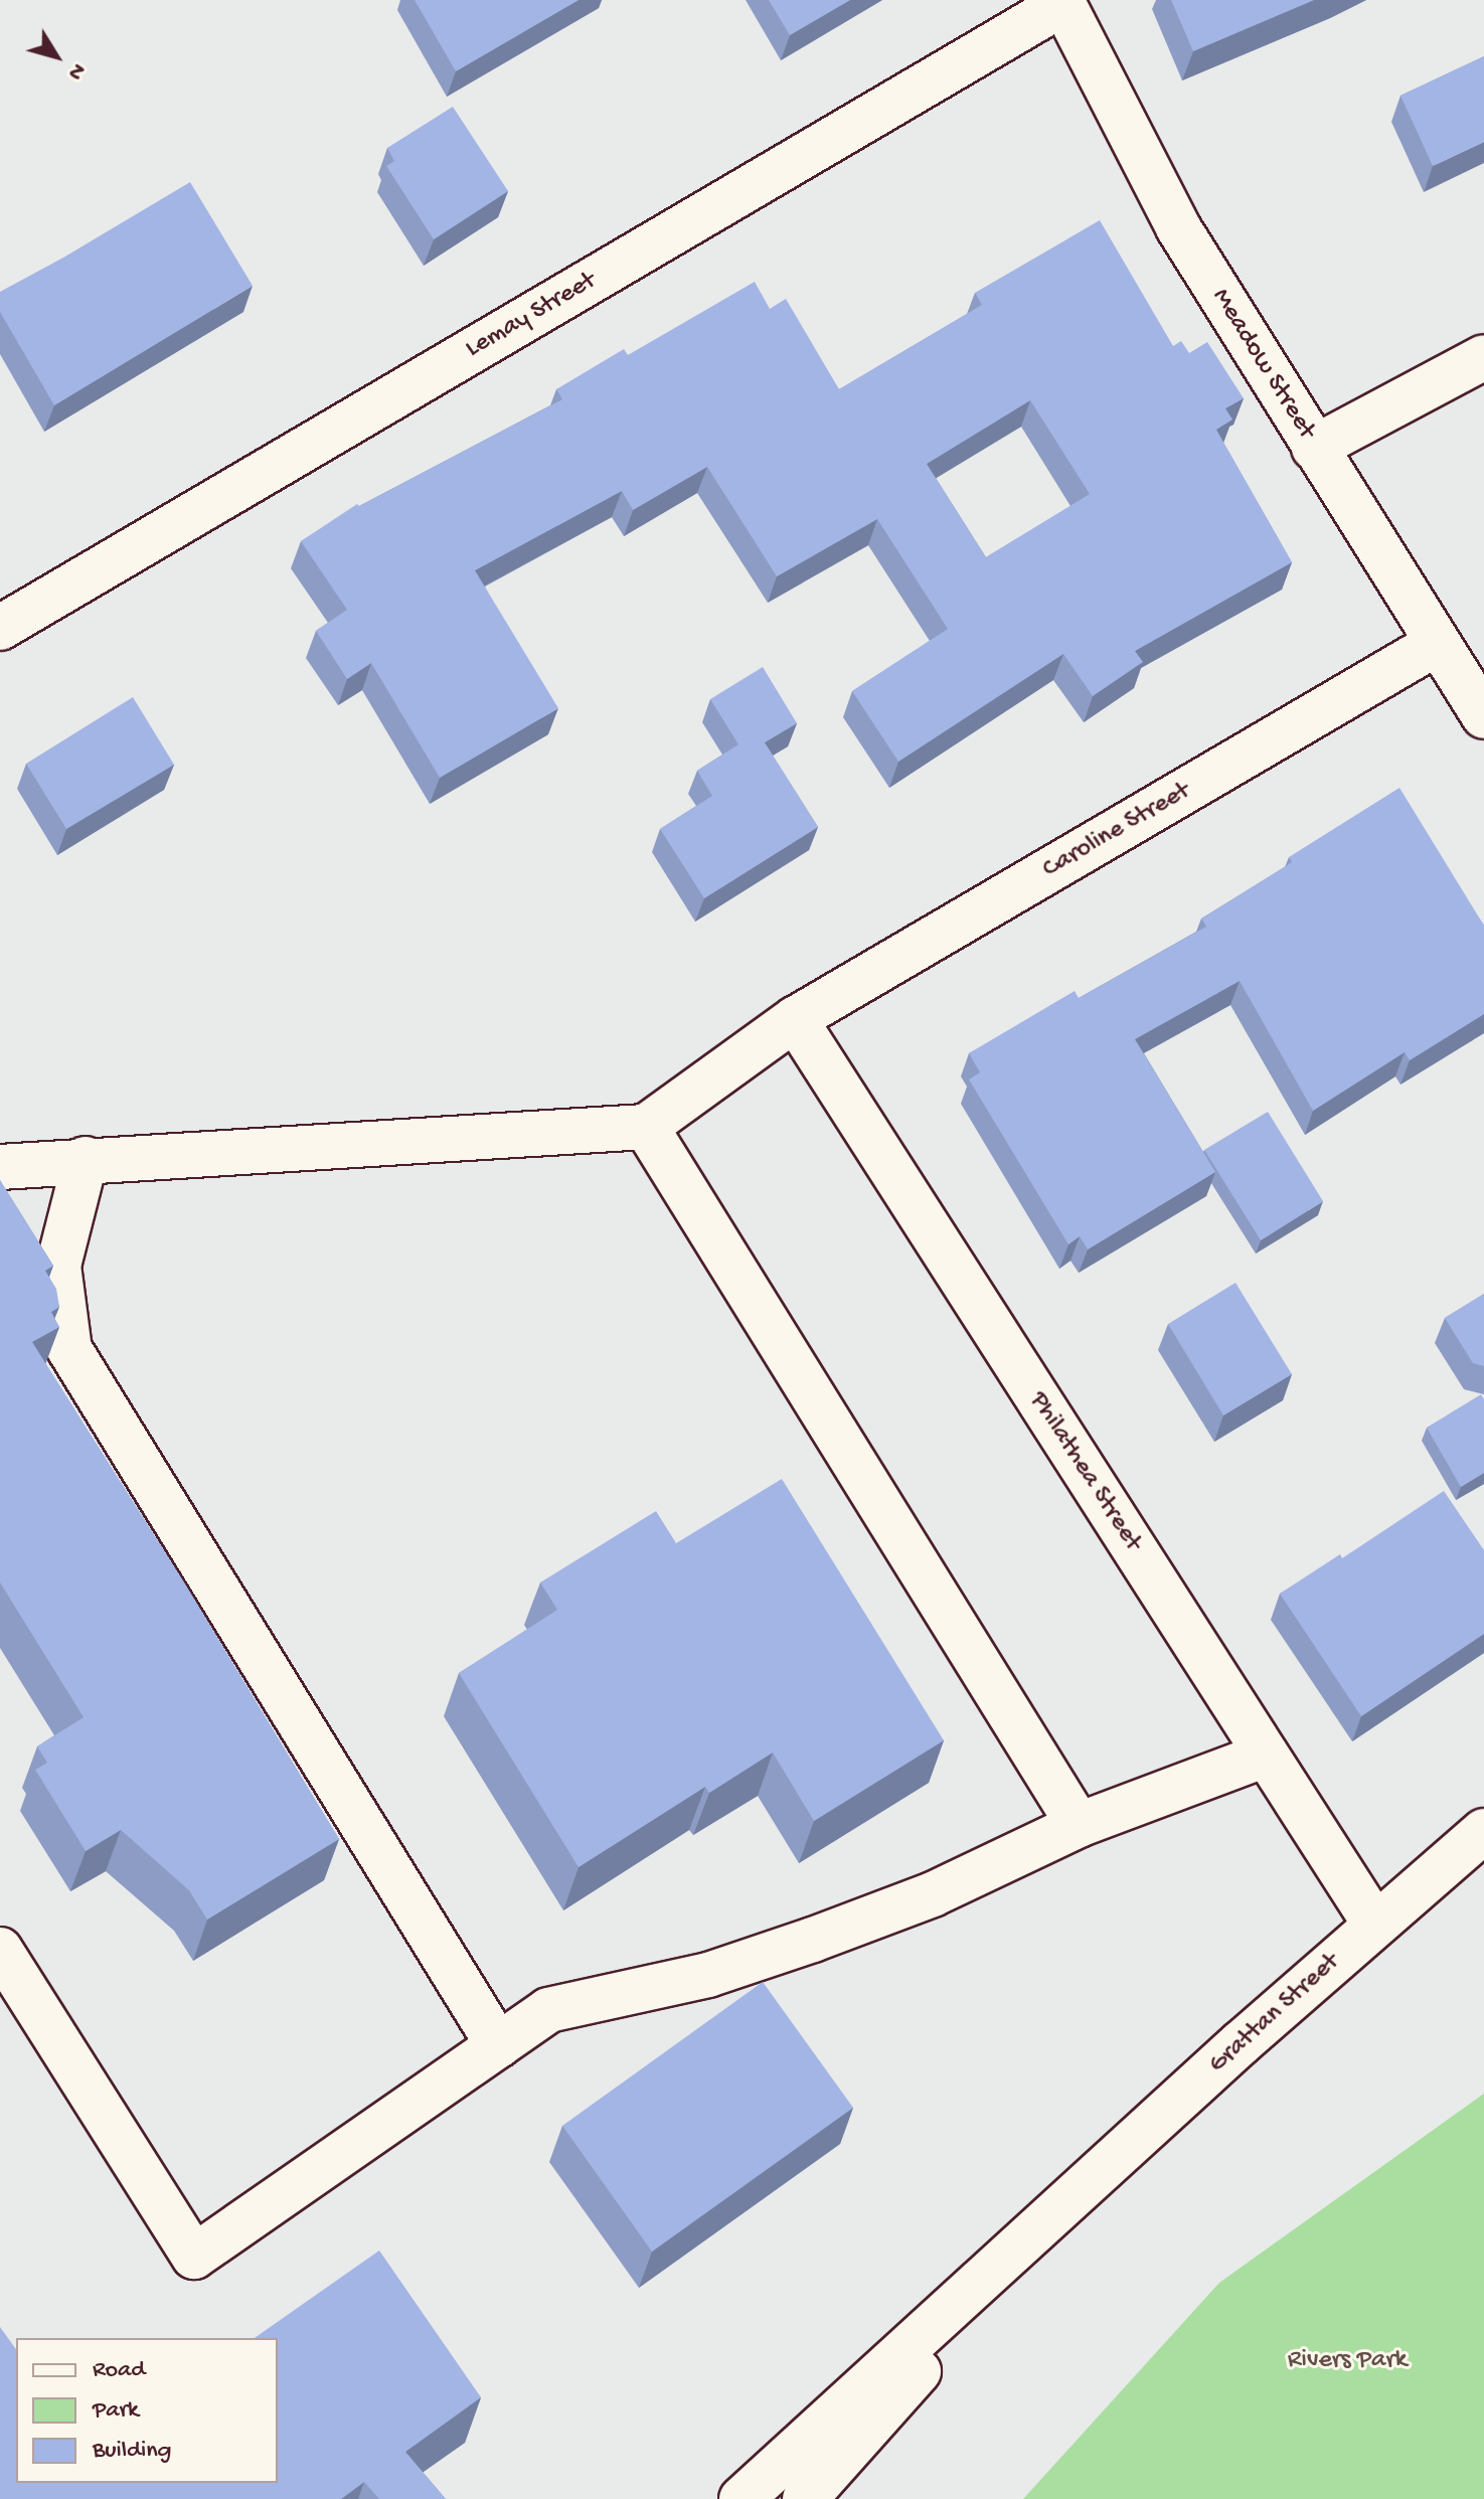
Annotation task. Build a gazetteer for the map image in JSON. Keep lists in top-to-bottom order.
{
  "streets": {
    "street": [
      "Lemay Street",
      "Meadow Street",
      "Caroline Street",
      "Philathea Street",
      "Grattan Street"
    ]
  },
  "crossings": [
    ["Lemay Street", "Meadow Street"],
    ["Meadow Street", "Caroline Street"],
    ["Caroline Street", "Philathea Street"],
    ["Philathea Street", "Grattan Street"]
  ],
  "parks": ["Rivers Park"],
  "legend": ["Road", "Park", "Building"],
  "north": "bottom right"
}
